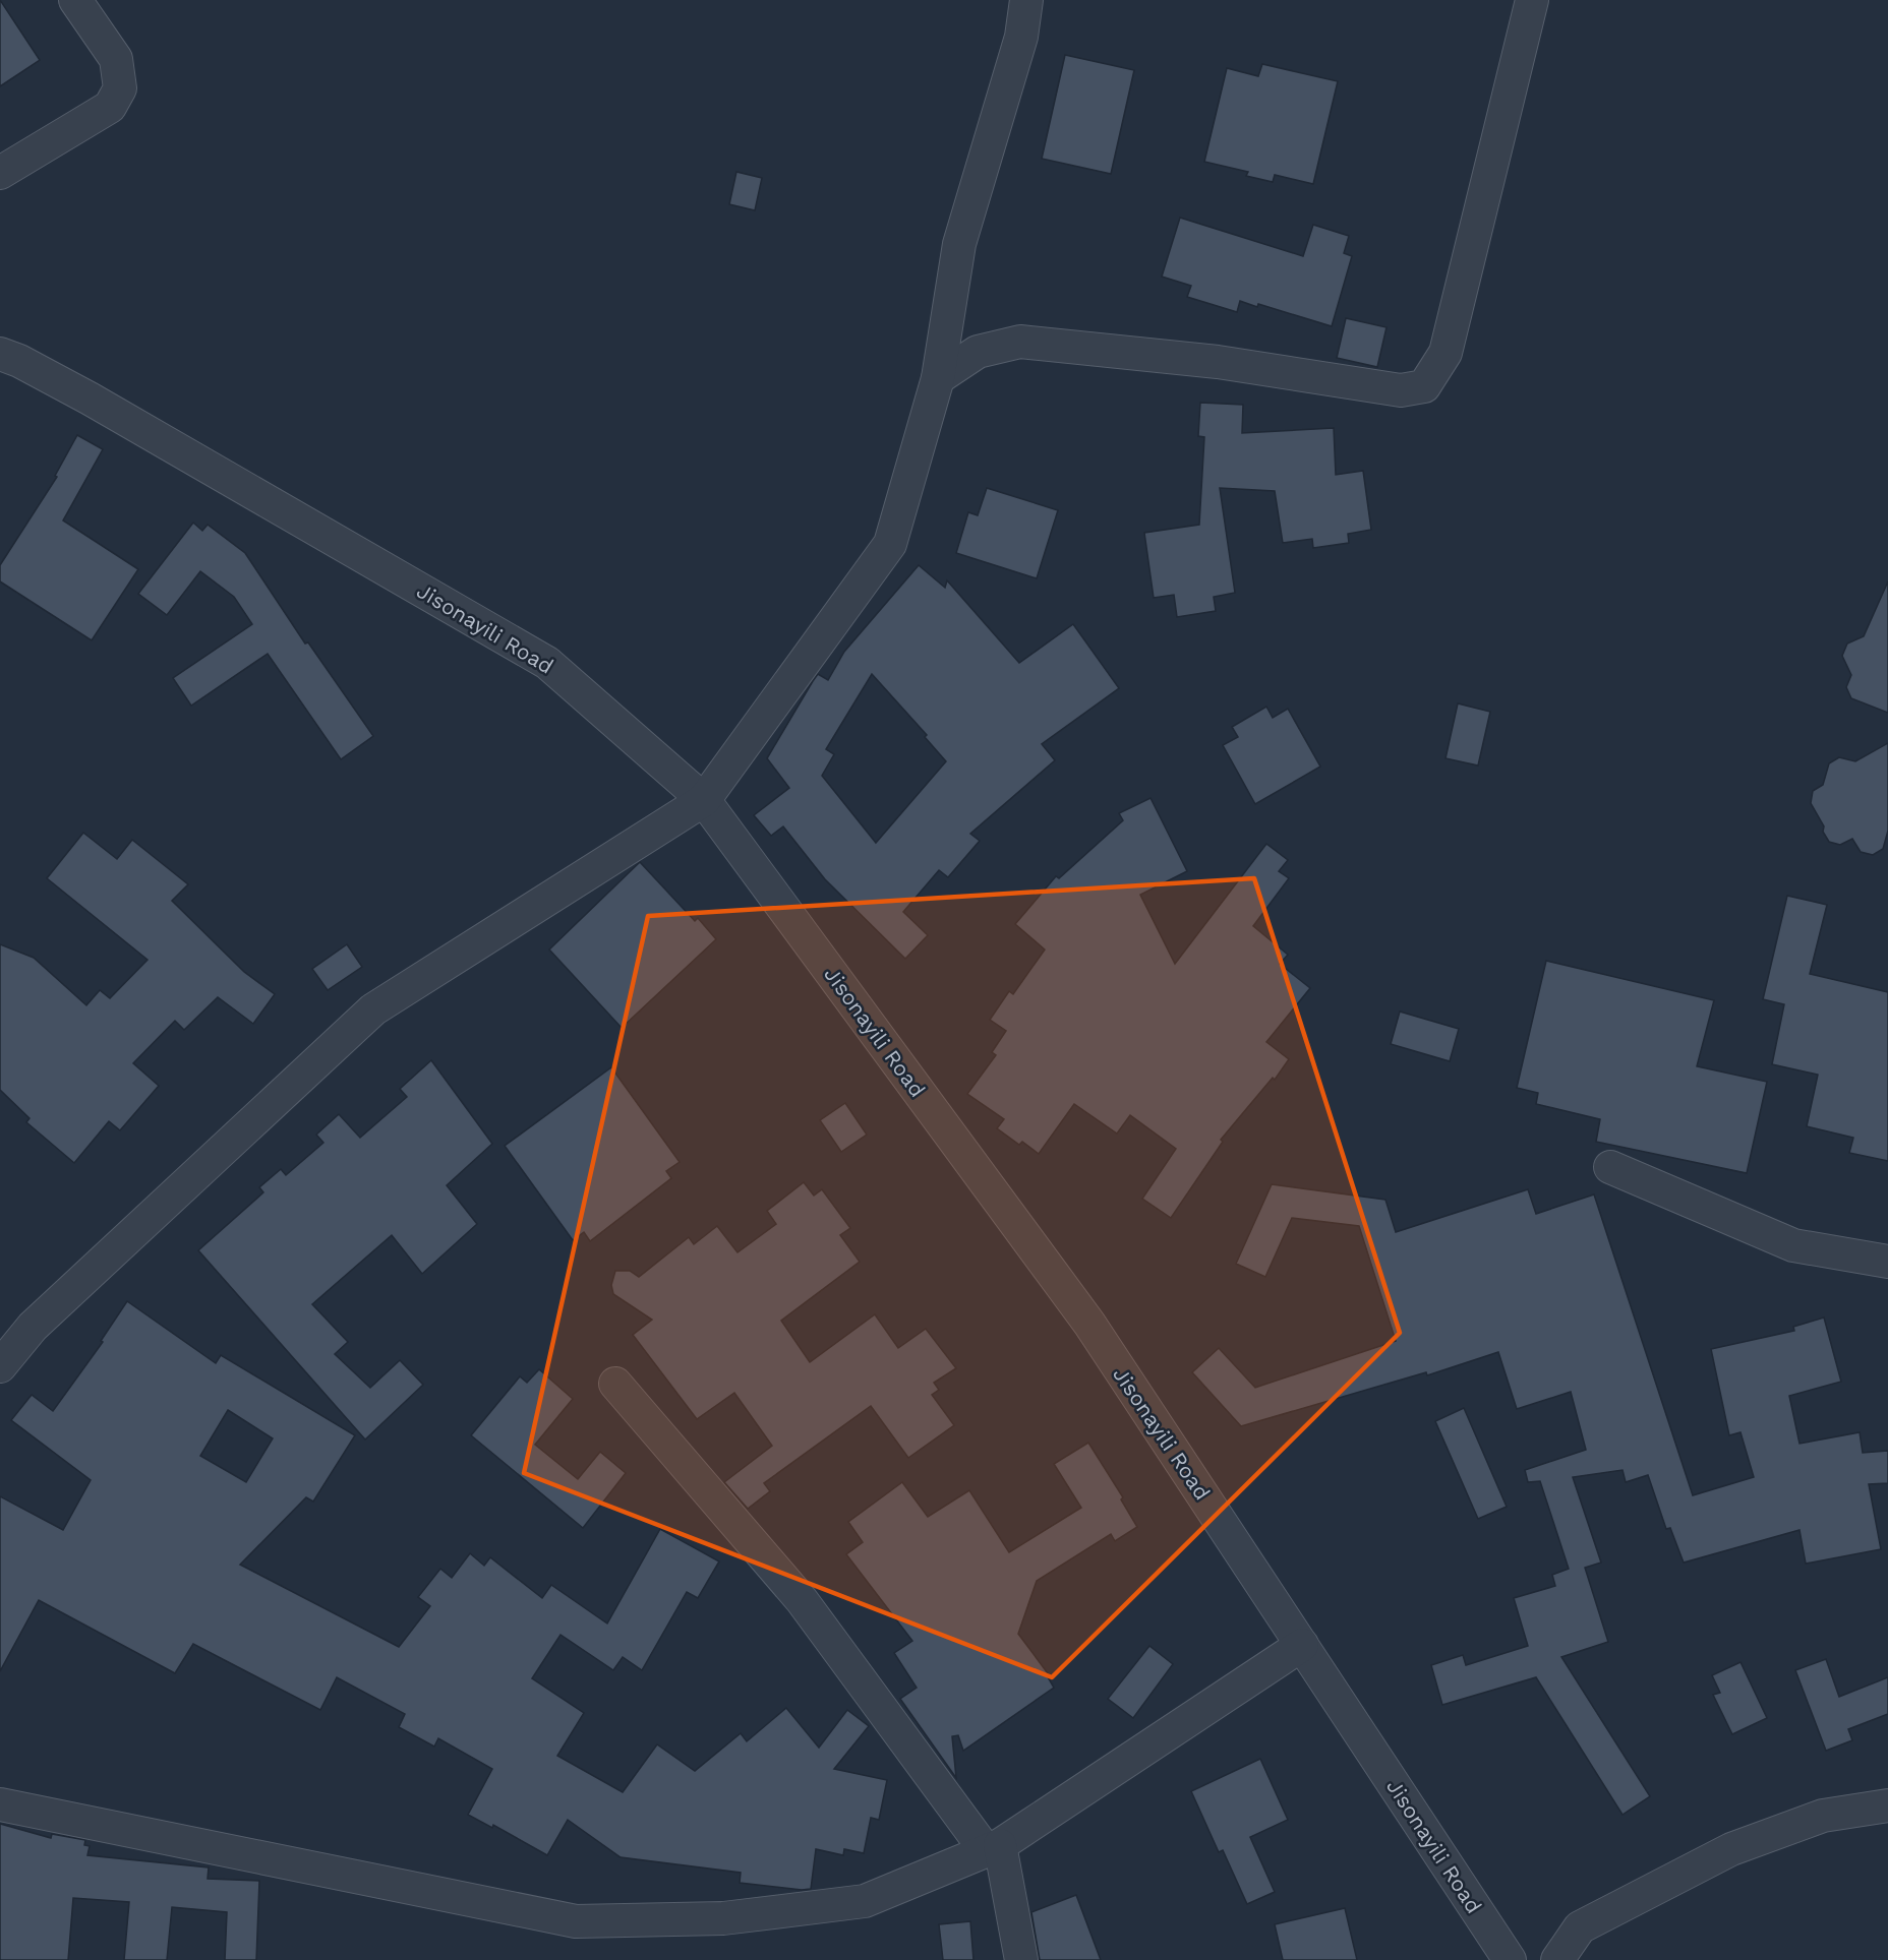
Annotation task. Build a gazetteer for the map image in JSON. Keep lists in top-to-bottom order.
{
  "streets": {
    "street": ["Jisonayili Road"]
  }
}
